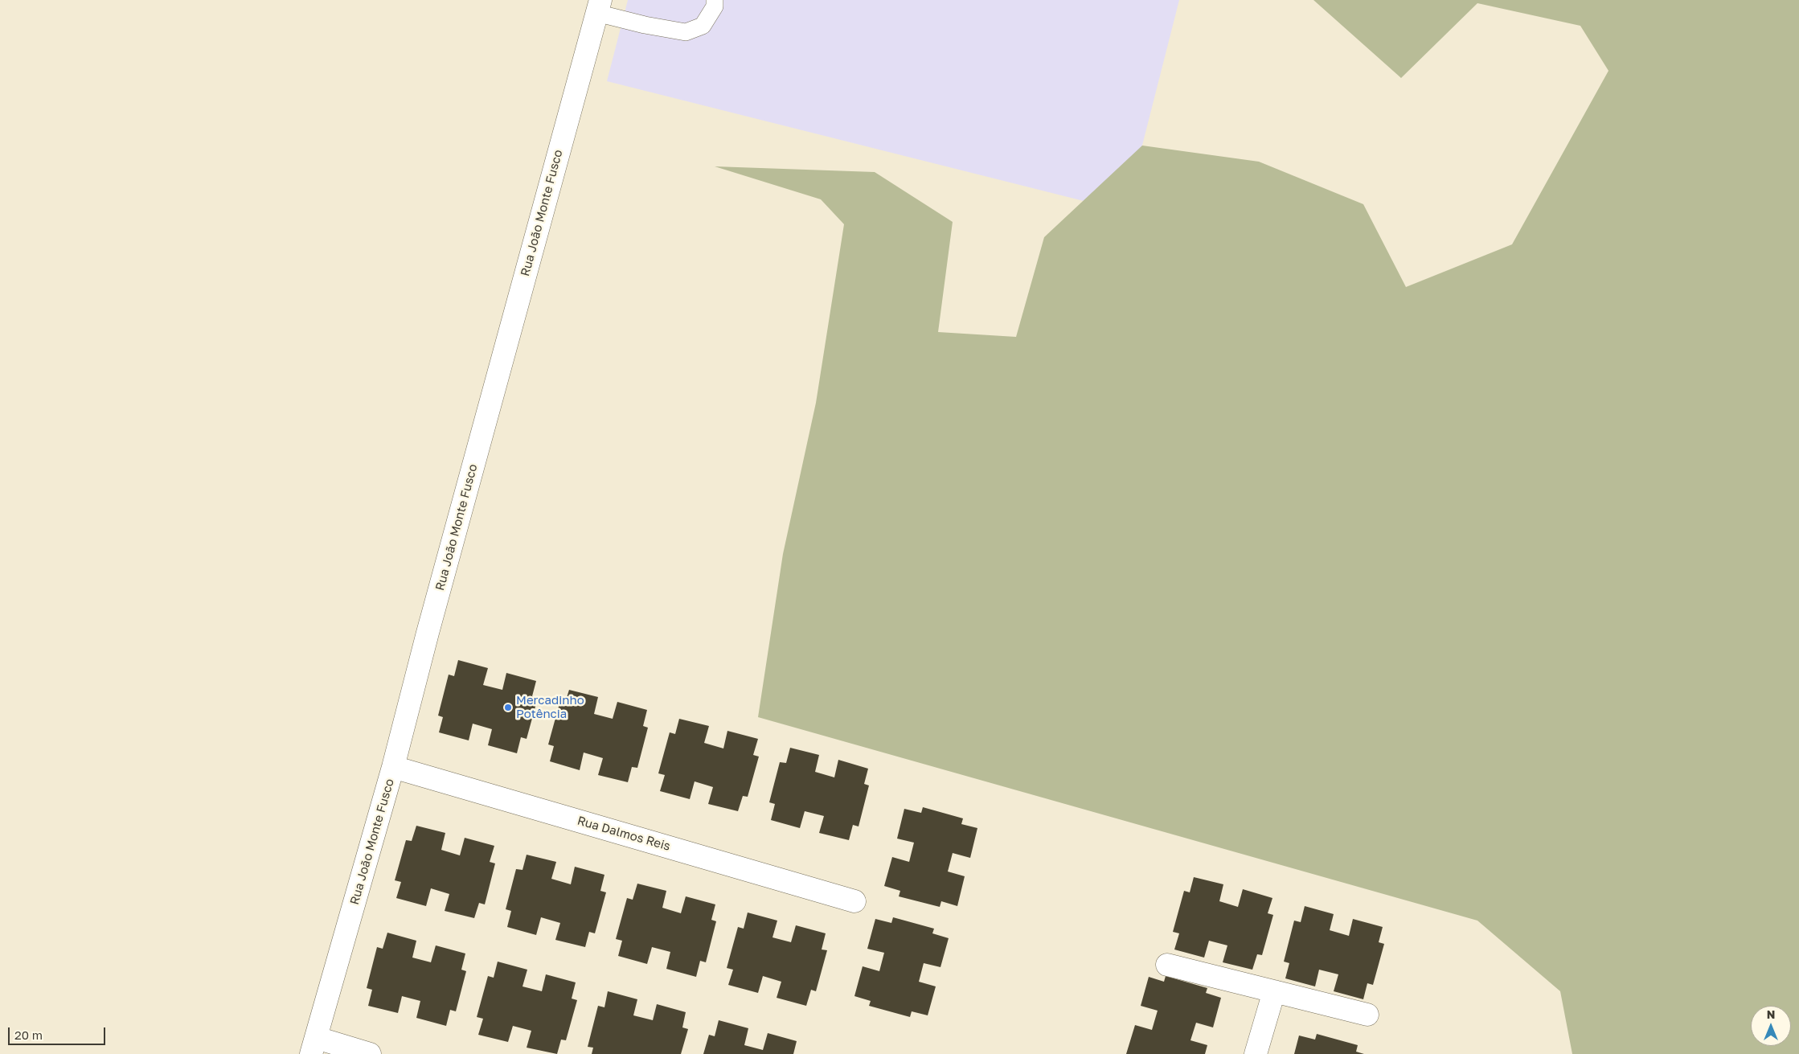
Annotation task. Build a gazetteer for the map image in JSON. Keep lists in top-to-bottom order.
{
  "streets": {
    "street": ["Rua João Monte Fusco", "Rua Dalmos Reis"]
  },
  "crossings": [
    ["Rua João Monte Fusco", "Rua Dalmos Reis"]
  ],
  "places": ["Mercadinho Potência"],
  "scale_bar": "20 m",
  "north": "top"
}
